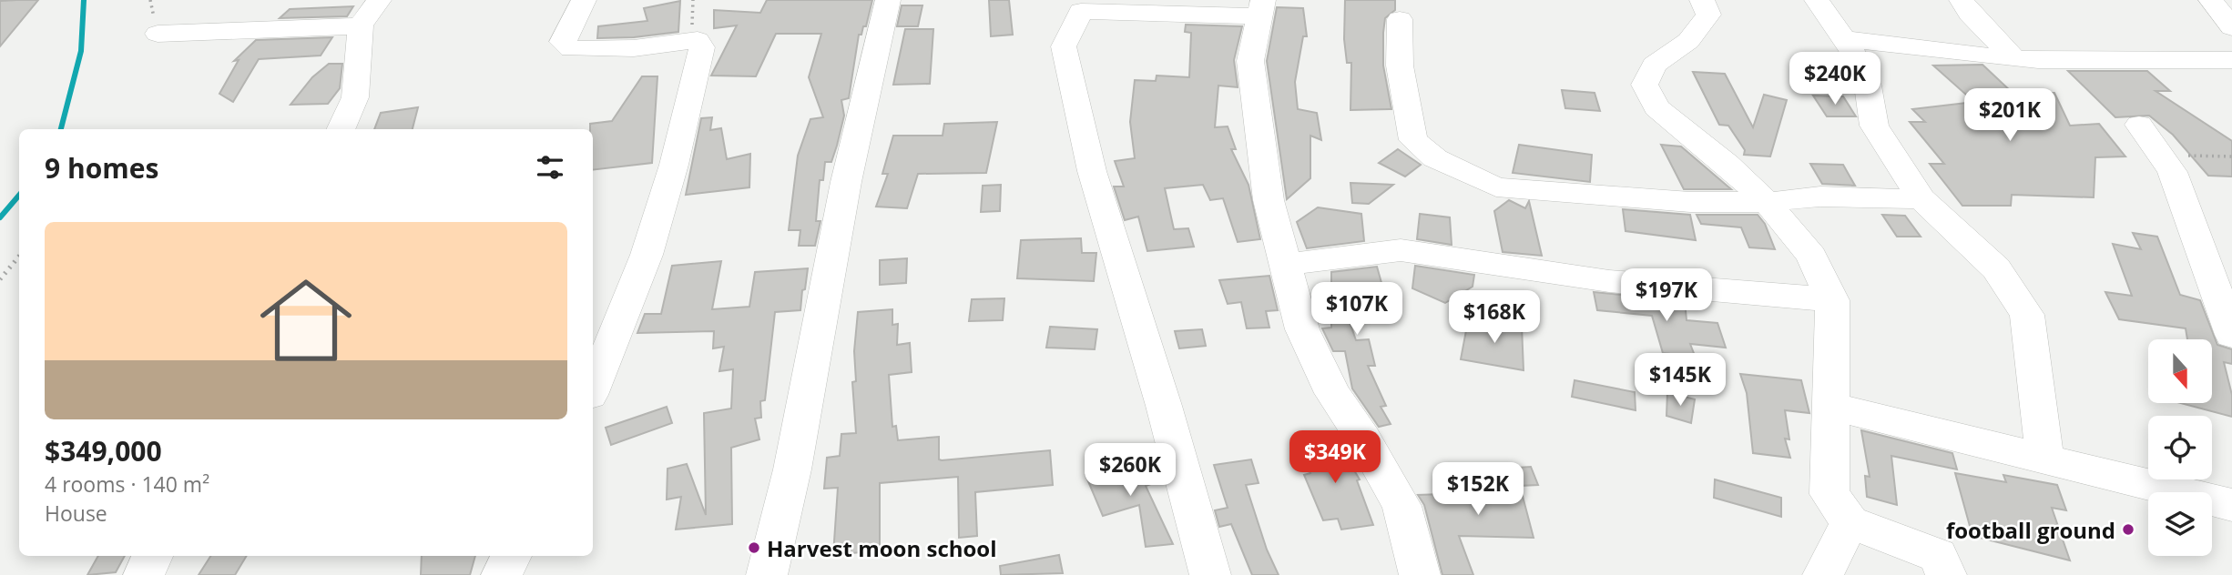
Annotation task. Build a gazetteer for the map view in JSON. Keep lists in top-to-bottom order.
{
  "places": ["football ground", "Harvest moon school"],
  "north": "bottom",
  "page": {
    "price": [
      "$240K",
      "$201K",
      "$197K",
      "$107K",
      "$168K",
      "$145K",
      "$349K",
      "$260K",
      "$152K"
    ],
    "heading": "9 homes",
    "list": [
      {
        "name": "$349,000",
        "note": "4 rooms · 140 m² · House"
      }
    ]
  }
}
